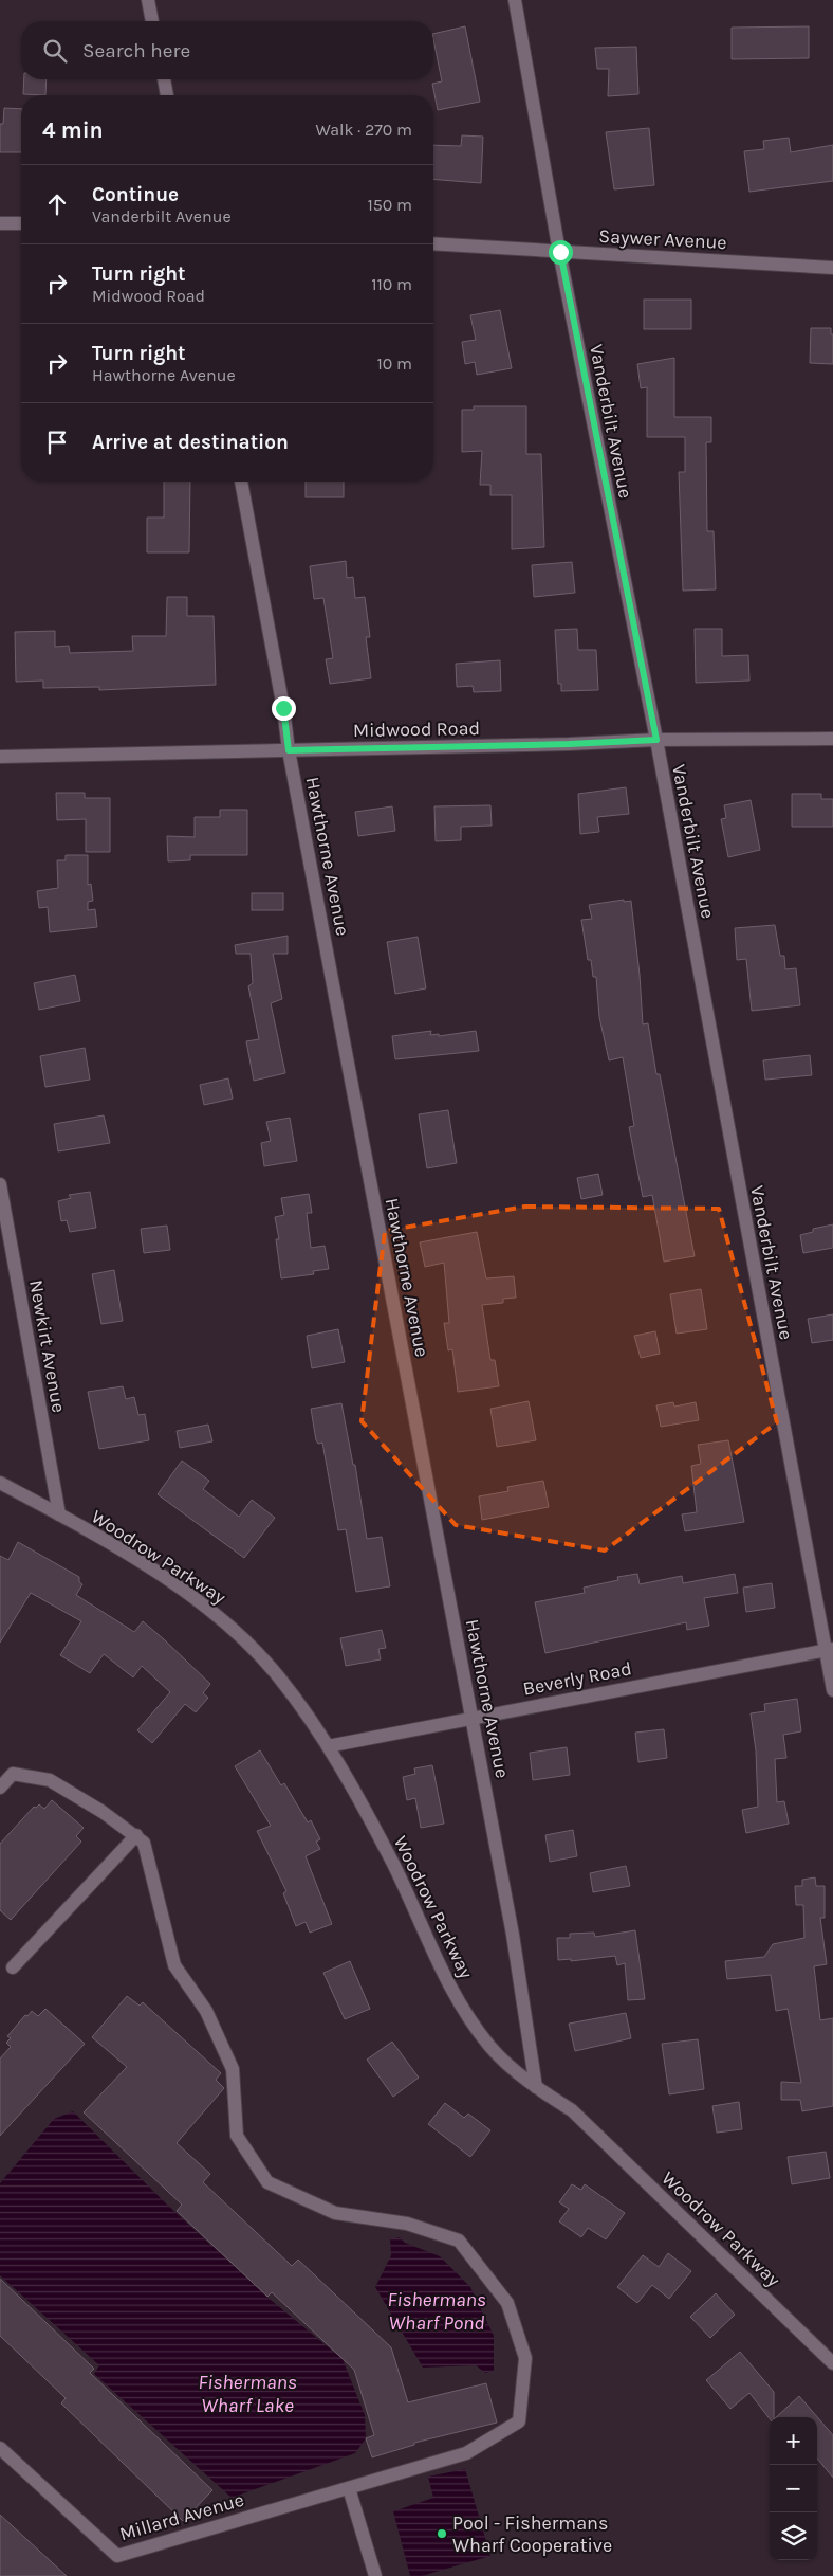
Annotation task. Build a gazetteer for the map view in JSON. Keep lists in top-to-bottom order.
{
  "streets": {
    "street": [
      "Saywer Avenue",
      "Vanderbilt Avenue",
      "Midwood Road",
      "Hawthorne Avenue",
      "Newkirt Avenue",
      "Woodrow Parkway",
      "Beverly Road",
      "Millard Avenue"
    ]
  },
  "crossings": [
    ["Saywer Avenue", "Vanderbilt Avenue"],
    ["Vanderbilt Avenue", "Midwood Road"],
    ["Vanderbilt Avenue", "Beverly Road"],
    ["Midwood Road", "Hawthorne Avenue"],
    ["Hawthorne Avenue", "Woodrow Parkway"],
    ["Hawthorne Avenue", "Beverly Road"],
    ["Newkirt Avenue", "Woodrow Parkway"],
    ["Woodrow Parkway", "Beverly Road"]
  ],
  "water": ["Fishermans Wharf Pond", "Fishermans Wharf Lake"],
  "places": ["Pool - Fishermans Wharf Cooperative"],
  "page": {
    "search": "Search here",
    "heading": ["4 min", "Walk · 270 m"],
    "list": [
      ["Continue", "Vanderbilt Avenue", "150 m"],
      ["Turn right", "Midwood Road", "110 m"],
      ["Turn right", "Hawthorne Avenue", "10 m"],
      "Arrive at destination"
    ],
    "map_buttons": ["+", "−"]
  }
}
